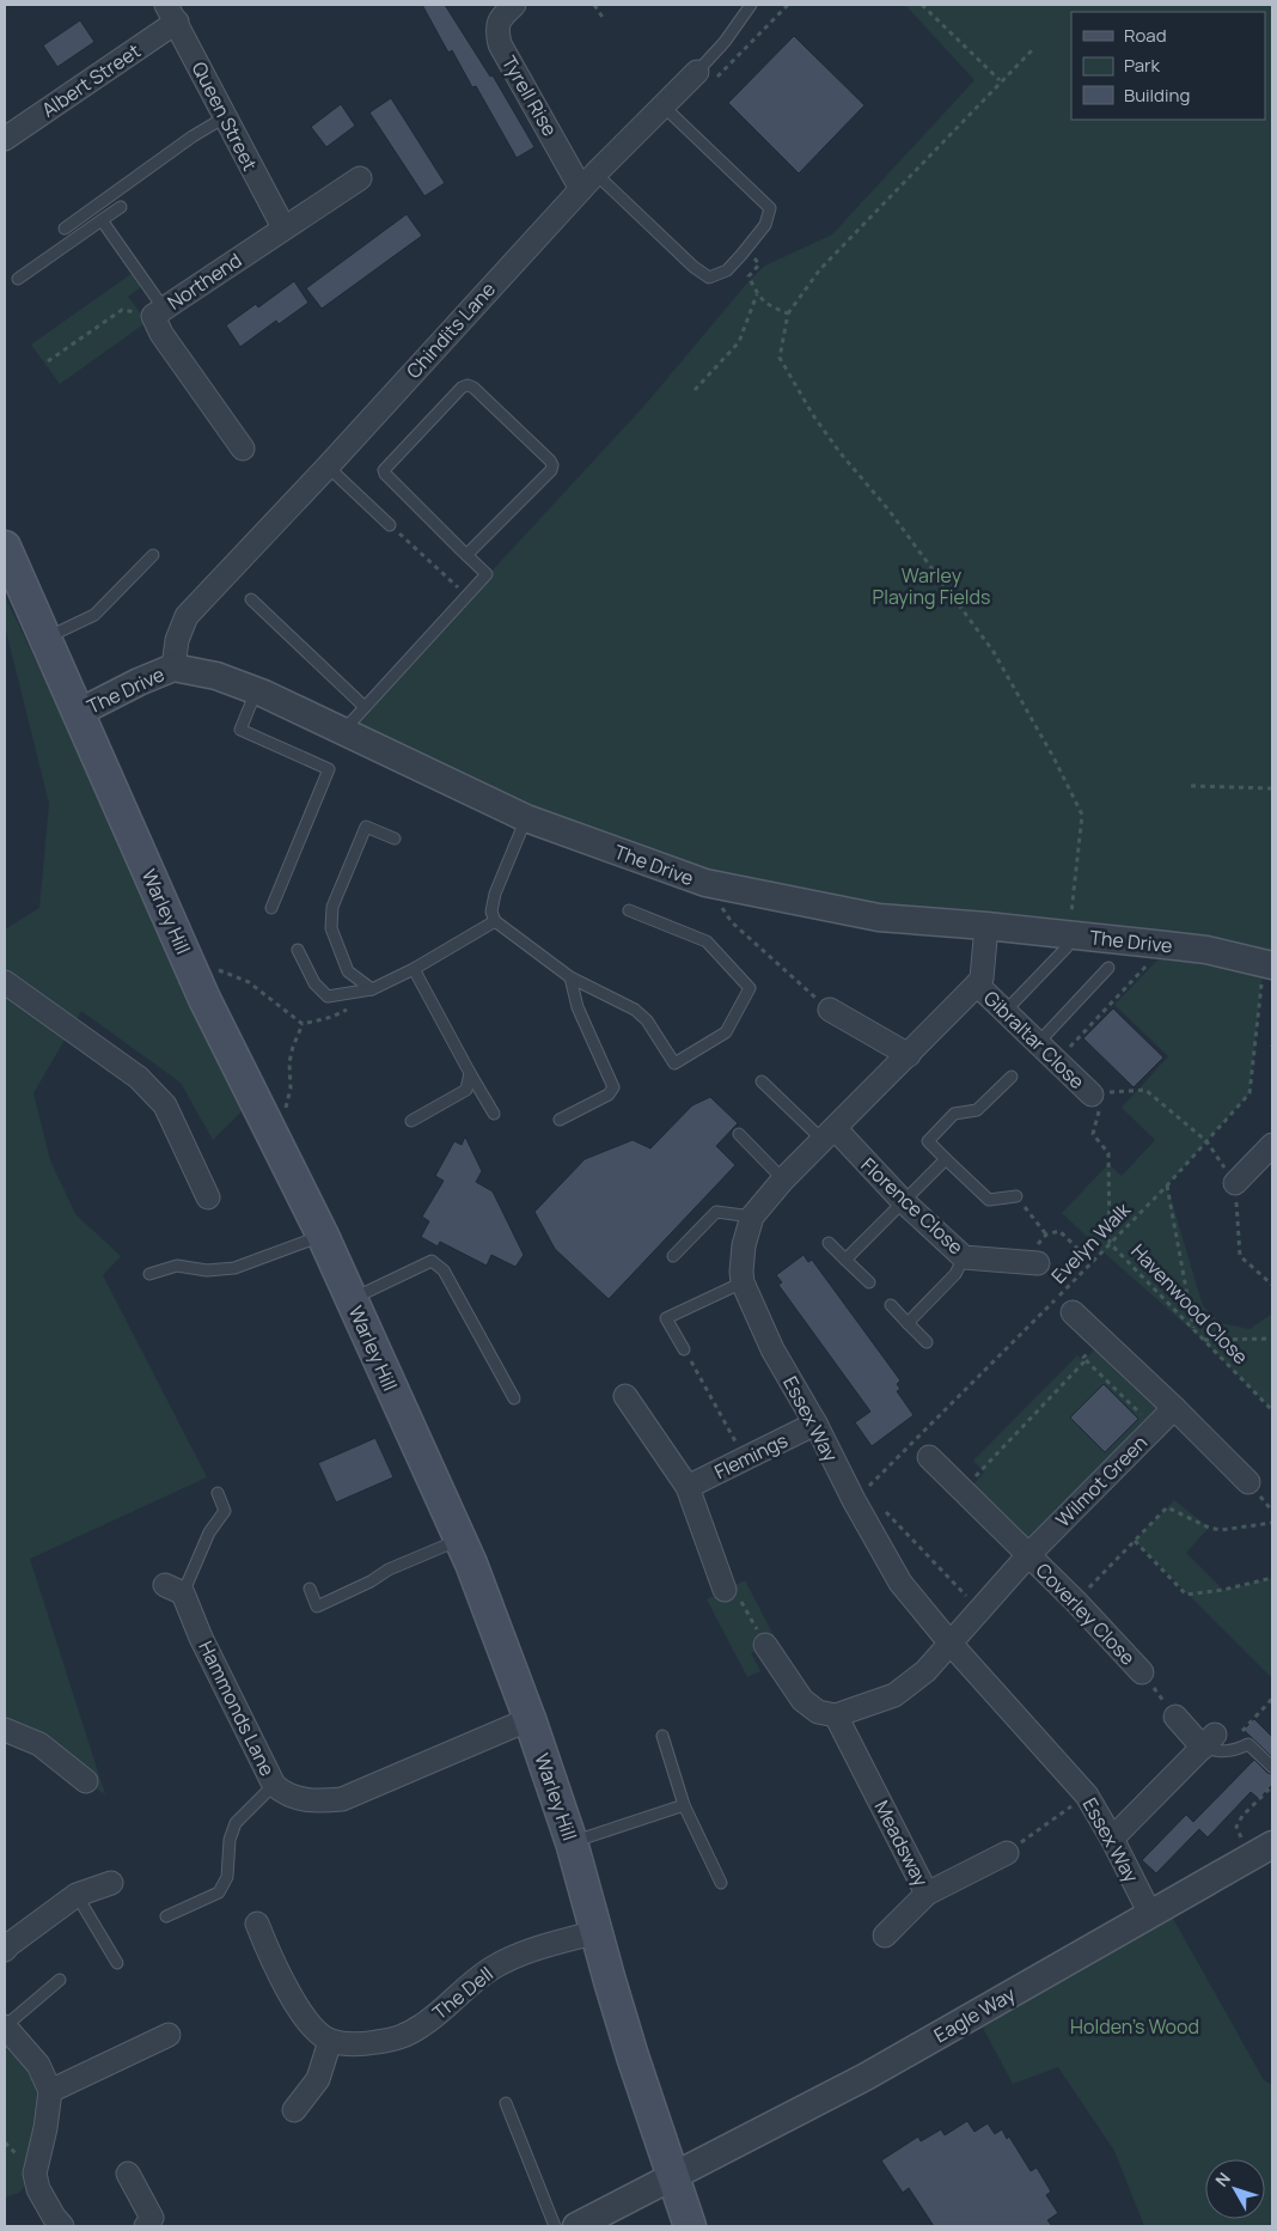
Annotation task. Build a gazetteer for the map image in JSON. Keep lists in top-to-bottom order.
{
  "streets": {
    "main road": ["Warley Hill"],
    "street": [
      "Albert Street",
      "Tyrell Rise",
      "Queen Street",
      "Northend",
      "Chindits Lane",
      "The Drive",
      "Gibraltar Close",
      "Florence Close",
      "Essex Way",
      "Flemings",
      "Wilmot Green",
      "Coverley Close",
      "Hammonds Lane",
      "Meadsway",
      "The Dell",
      "Eagle Way"
    ],
    "path": ["Evelyn Walk", "Havenwood Close"]
  },
  "crossings": [
    ["Albert Street", "Queen Street"],
    ["Tyrell Rise", "Chindits Lane"],
    ["Queen Street", "Northend"],
    ["Chindits Lane", "The Drive"],
    ["The Drive", "Warley Hill"],
    ["The Drive", "Evelyn Walk"],
    ["Warley Hill", "Hammonds Lane"],
    ["Warley Hill", "The Dell"],
    ["Warley Hill", "Eagle Way"],
    ["Gibraltar Close", "Essex Way"],
    ["Florence Close", "Essex Way"],
    ["Evelyn Walk", "Havenwood Close"],
    ["Evelyn Walk", "Essex Way"],
    ["Essex Way", "Flemings"],
    ["Essex Way", "Wilmot Green"],
    ["Essex Way", "Eagle Way"],
    ["Wilmot Green", "Coverley Close"]
  ],
  "parks": ["Warley Playing Fields", "Holden's Wood"],
  "legend": ["Road", "Park", "Building"],
  "north": "top left"
}
